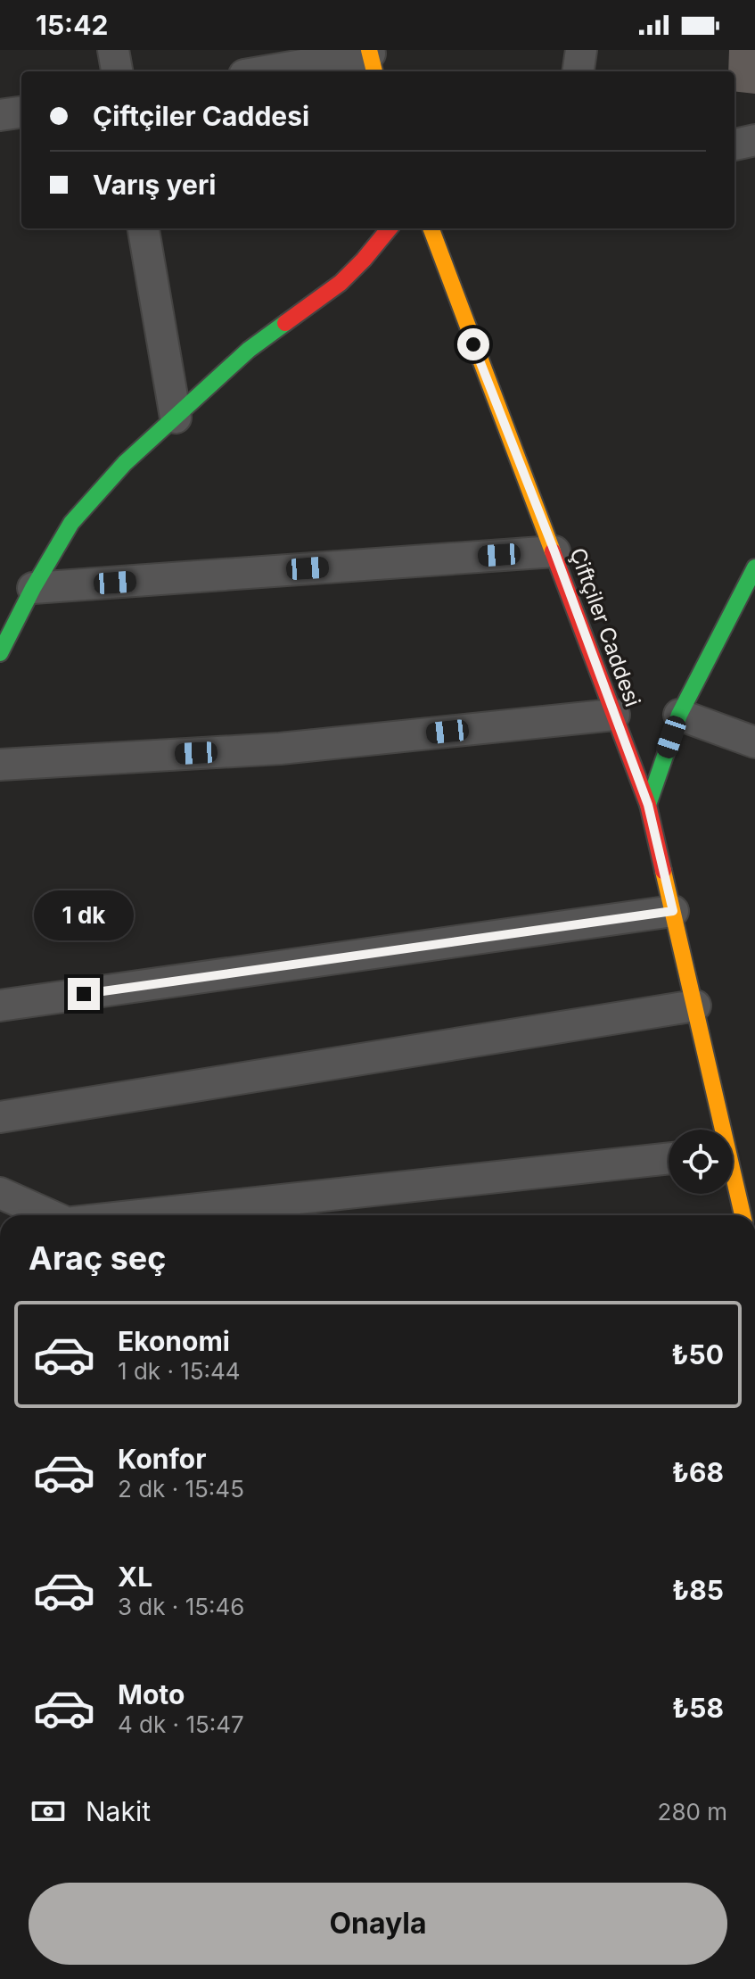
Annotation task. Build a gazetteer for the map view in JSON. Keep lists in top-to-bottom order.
{
  "streets": {
    "street": ["Çiftçiler Caddesi"]
  },
  "page": {
    "status": "15:42",
    "banner": ["Çiftçiler Caddesi", "Varış yeri"],
    "bubble": "1 dk",
    "heading": "Araç seç",
    "list": [
      {
        "name": "Ekonomi",
        "note": "1 dk · 15:44",
        "value": "₺50"
      },
      {
        "name": "Konfor",
        "note": "2 dk · 15:45",
        "value": "₺68"
      },
      {
        "name": "XL",
        "note": "3 dk · 15:46",
        "value": "₺85"
      },
      {
        "name": "Moto",
        "note": "4 dk · 15:47",
        "value": "₺58"
      }
    ],
    "pay": ["Nakit", "280 m"],
    "buttons": "Onayla"
  }
}
